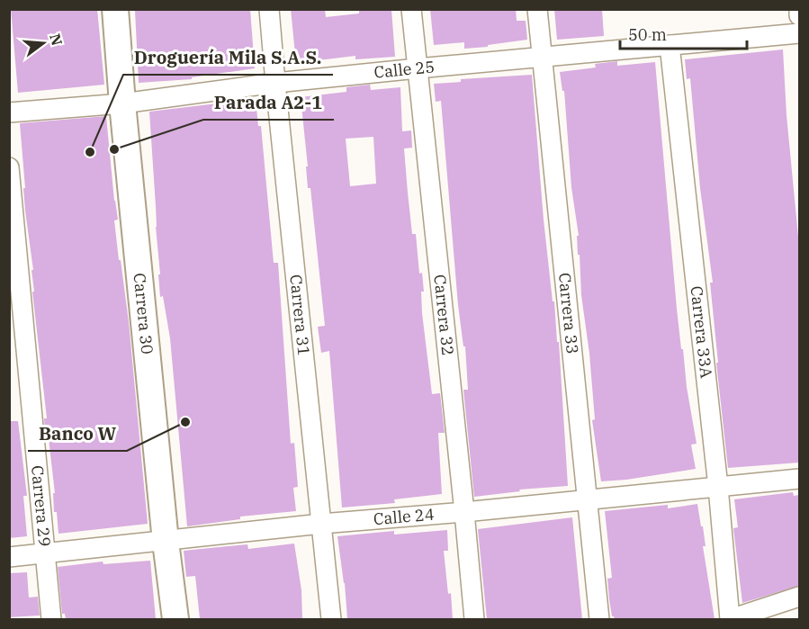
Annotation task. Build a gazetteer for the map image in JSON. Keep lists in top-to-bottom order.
{
  "streets": {
    "street": [
      "Calle 25",
      "Carrera 32",
      "Carrera 30",
      "Carrera 31",
      "Carrera 33",
      "Carrera 33A",
      "Carrera 29",
      "Calle 24"
    ]
  },
  "crossings": [
    ["Calle 25", "Carrera 32"],
    ["Calle 25", "Carrera 30"],
    ["Calle 25", "Carrera 31"],
    ["Calle 25", "Carrera 33"],
    ["Calle 25", "Carrera 33A"],
    ["Carrera 32", "Calle 24"],
    ["Carrera 30", "Calle 24"],
    ["Carrera 31", "Calle 24"],
    ["Carrera 33", "Calle 24"],
    ["Carrera 33A", "Calle 24"],
    ["Carrera 29", "Calle 24"]
  ],
  "places": ["Parada A2-1", "Droguería Mila S.A.S.", "Banco W"],
  "scale_bar": "50 m",
  "north": "right"
}
